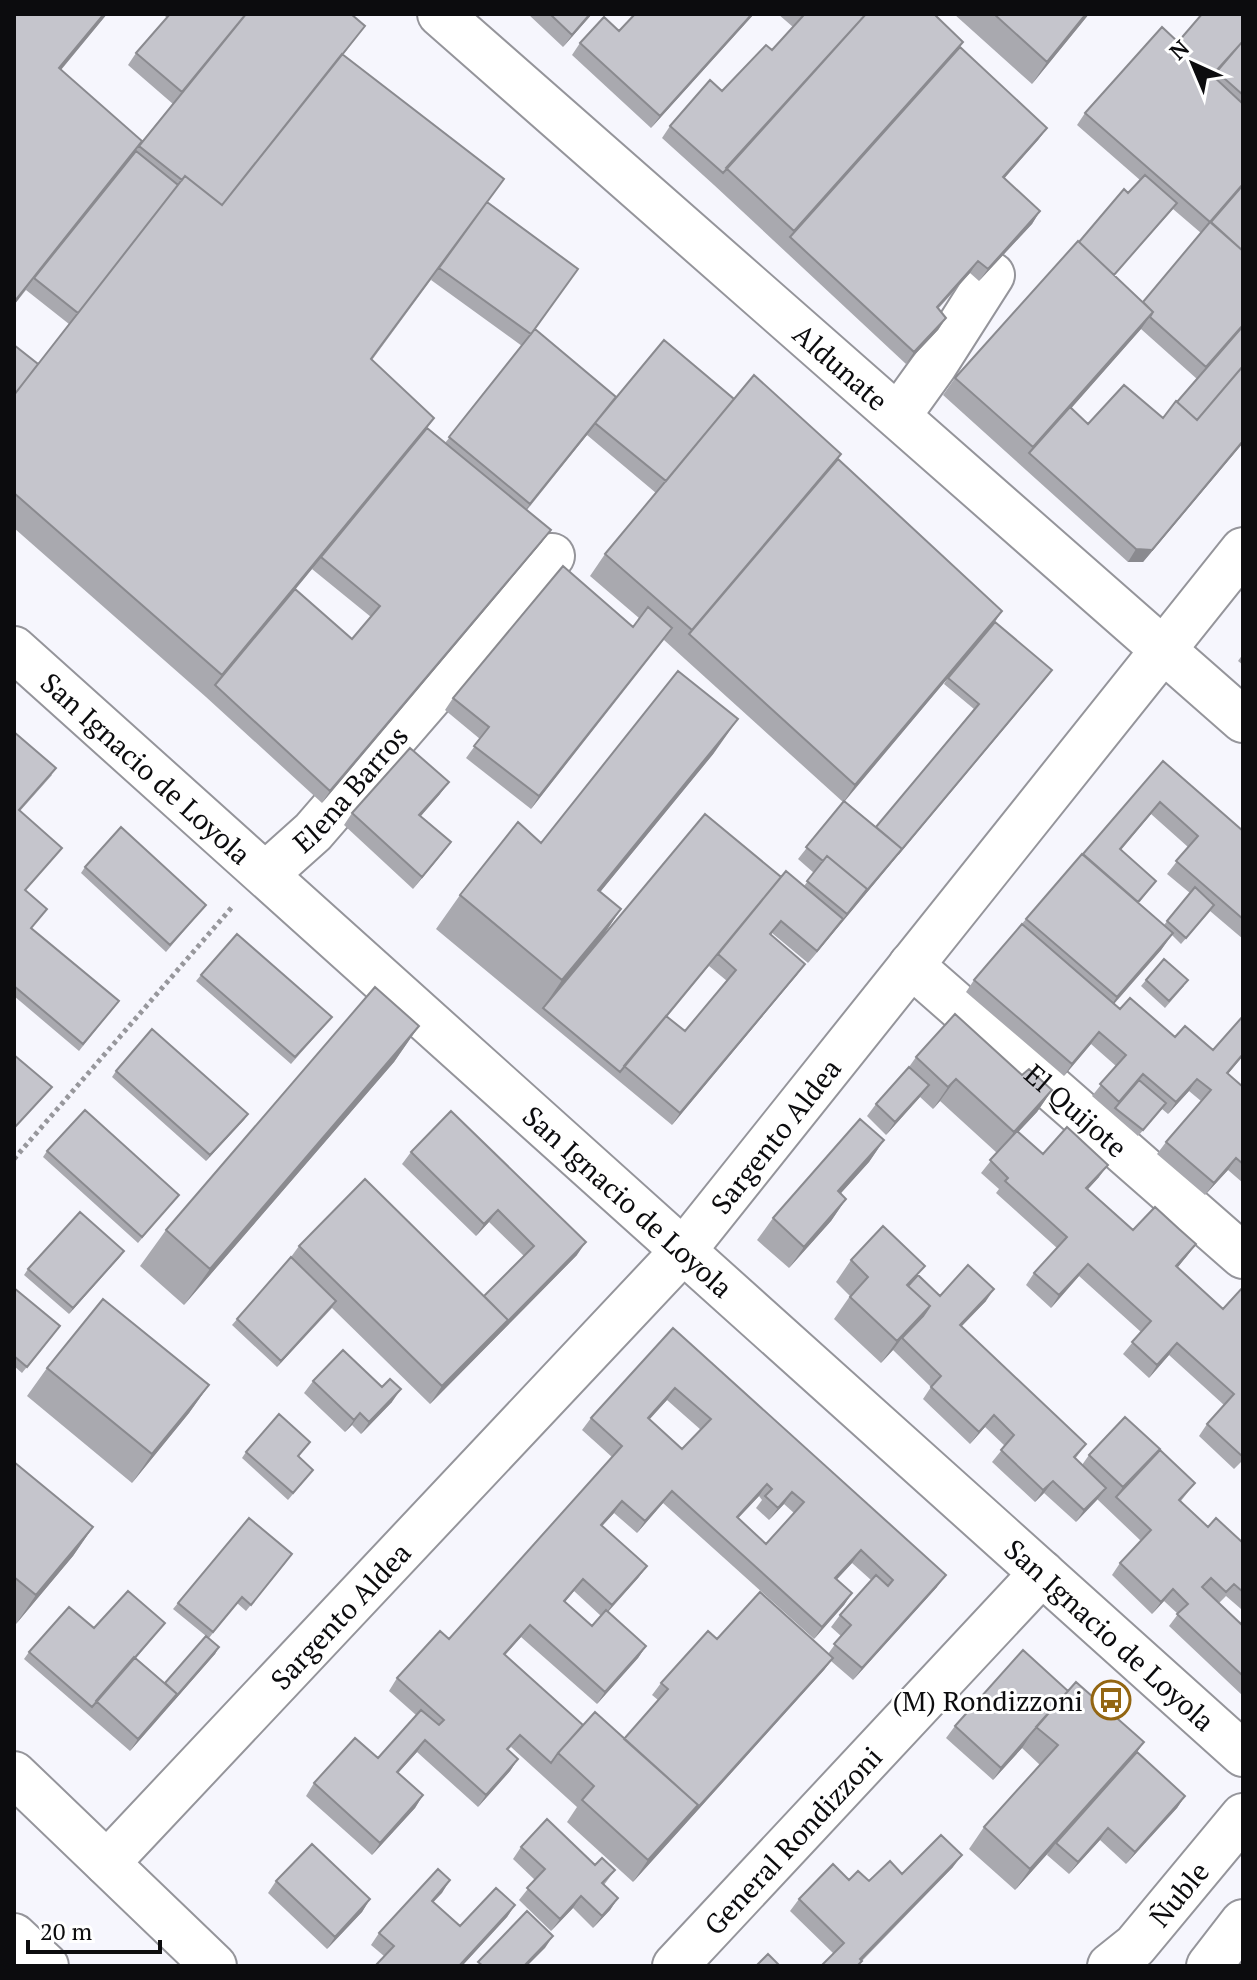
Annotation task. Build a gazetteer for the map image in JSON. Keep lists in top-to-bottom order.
{
  "streets": {
    "main road": [
      "Aldunate",
      "San Ignacio de Loyola",
      "Elena Barros",
      "El Quijote",
      "Sargento Aldea",
      "General Rondizzoni",
      "Ñuble"
    ]
  },
  "crossings": [
    ["Aldunate", "Sargento Aldea"],
    ["San Ignacio de Loyola", "Elena Barros"],
    ["San Ignacio de Loyola", "Sargento Aldea"],
    ["San Ignacio de Loyola", "General Rondizzoni"],
    ["El Quijote", "Sargento Aldea"]
  ],
  "places": {
    "bus stop": ["(M) Rondizzoni"]
  },
  "scale_bar": "20 m",
  "north": "top left"
}
